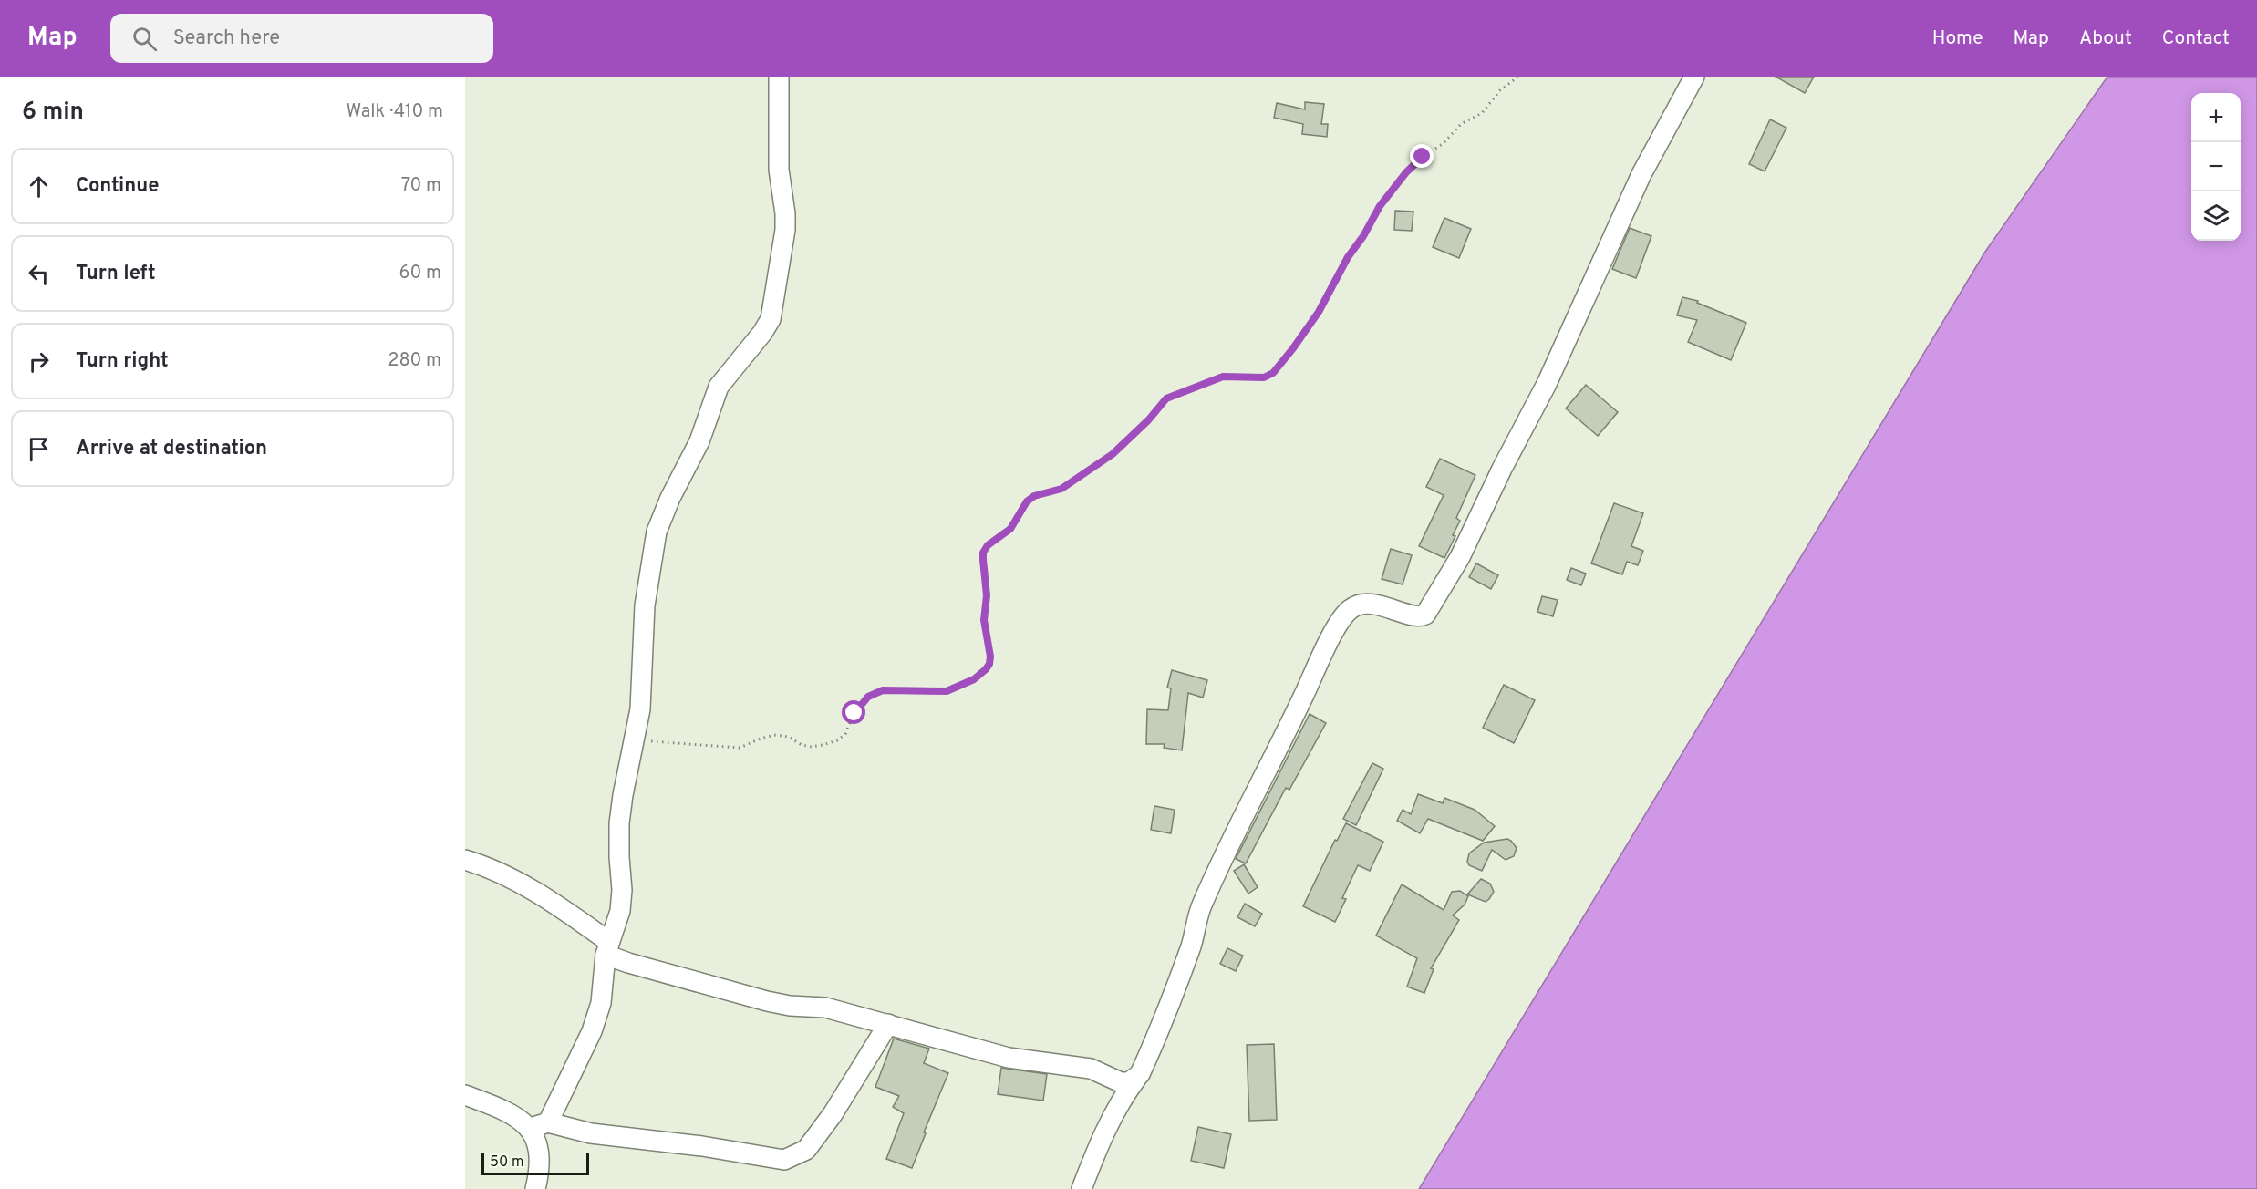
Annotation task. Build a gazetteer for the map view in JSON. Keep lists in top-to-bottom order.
{
  "scale_bar": "50 m",
  "page": {
    "header": "Map",
    "search": "Search here",
    "nav": [
      "Home",
      "Map",
      "About",
      "Contact"
    ],
    "heading": ["6 min", "Walk · 410 m"],
    "map_buttons": ["+", "−"],
    "list": [
      ["Continue", "70 m"],
      ["Turn left", "60 m"],
      ["Turn right", "280 m"],
      "Arrive at destination"
    ],
    "scale": "50 m"
  }
}
